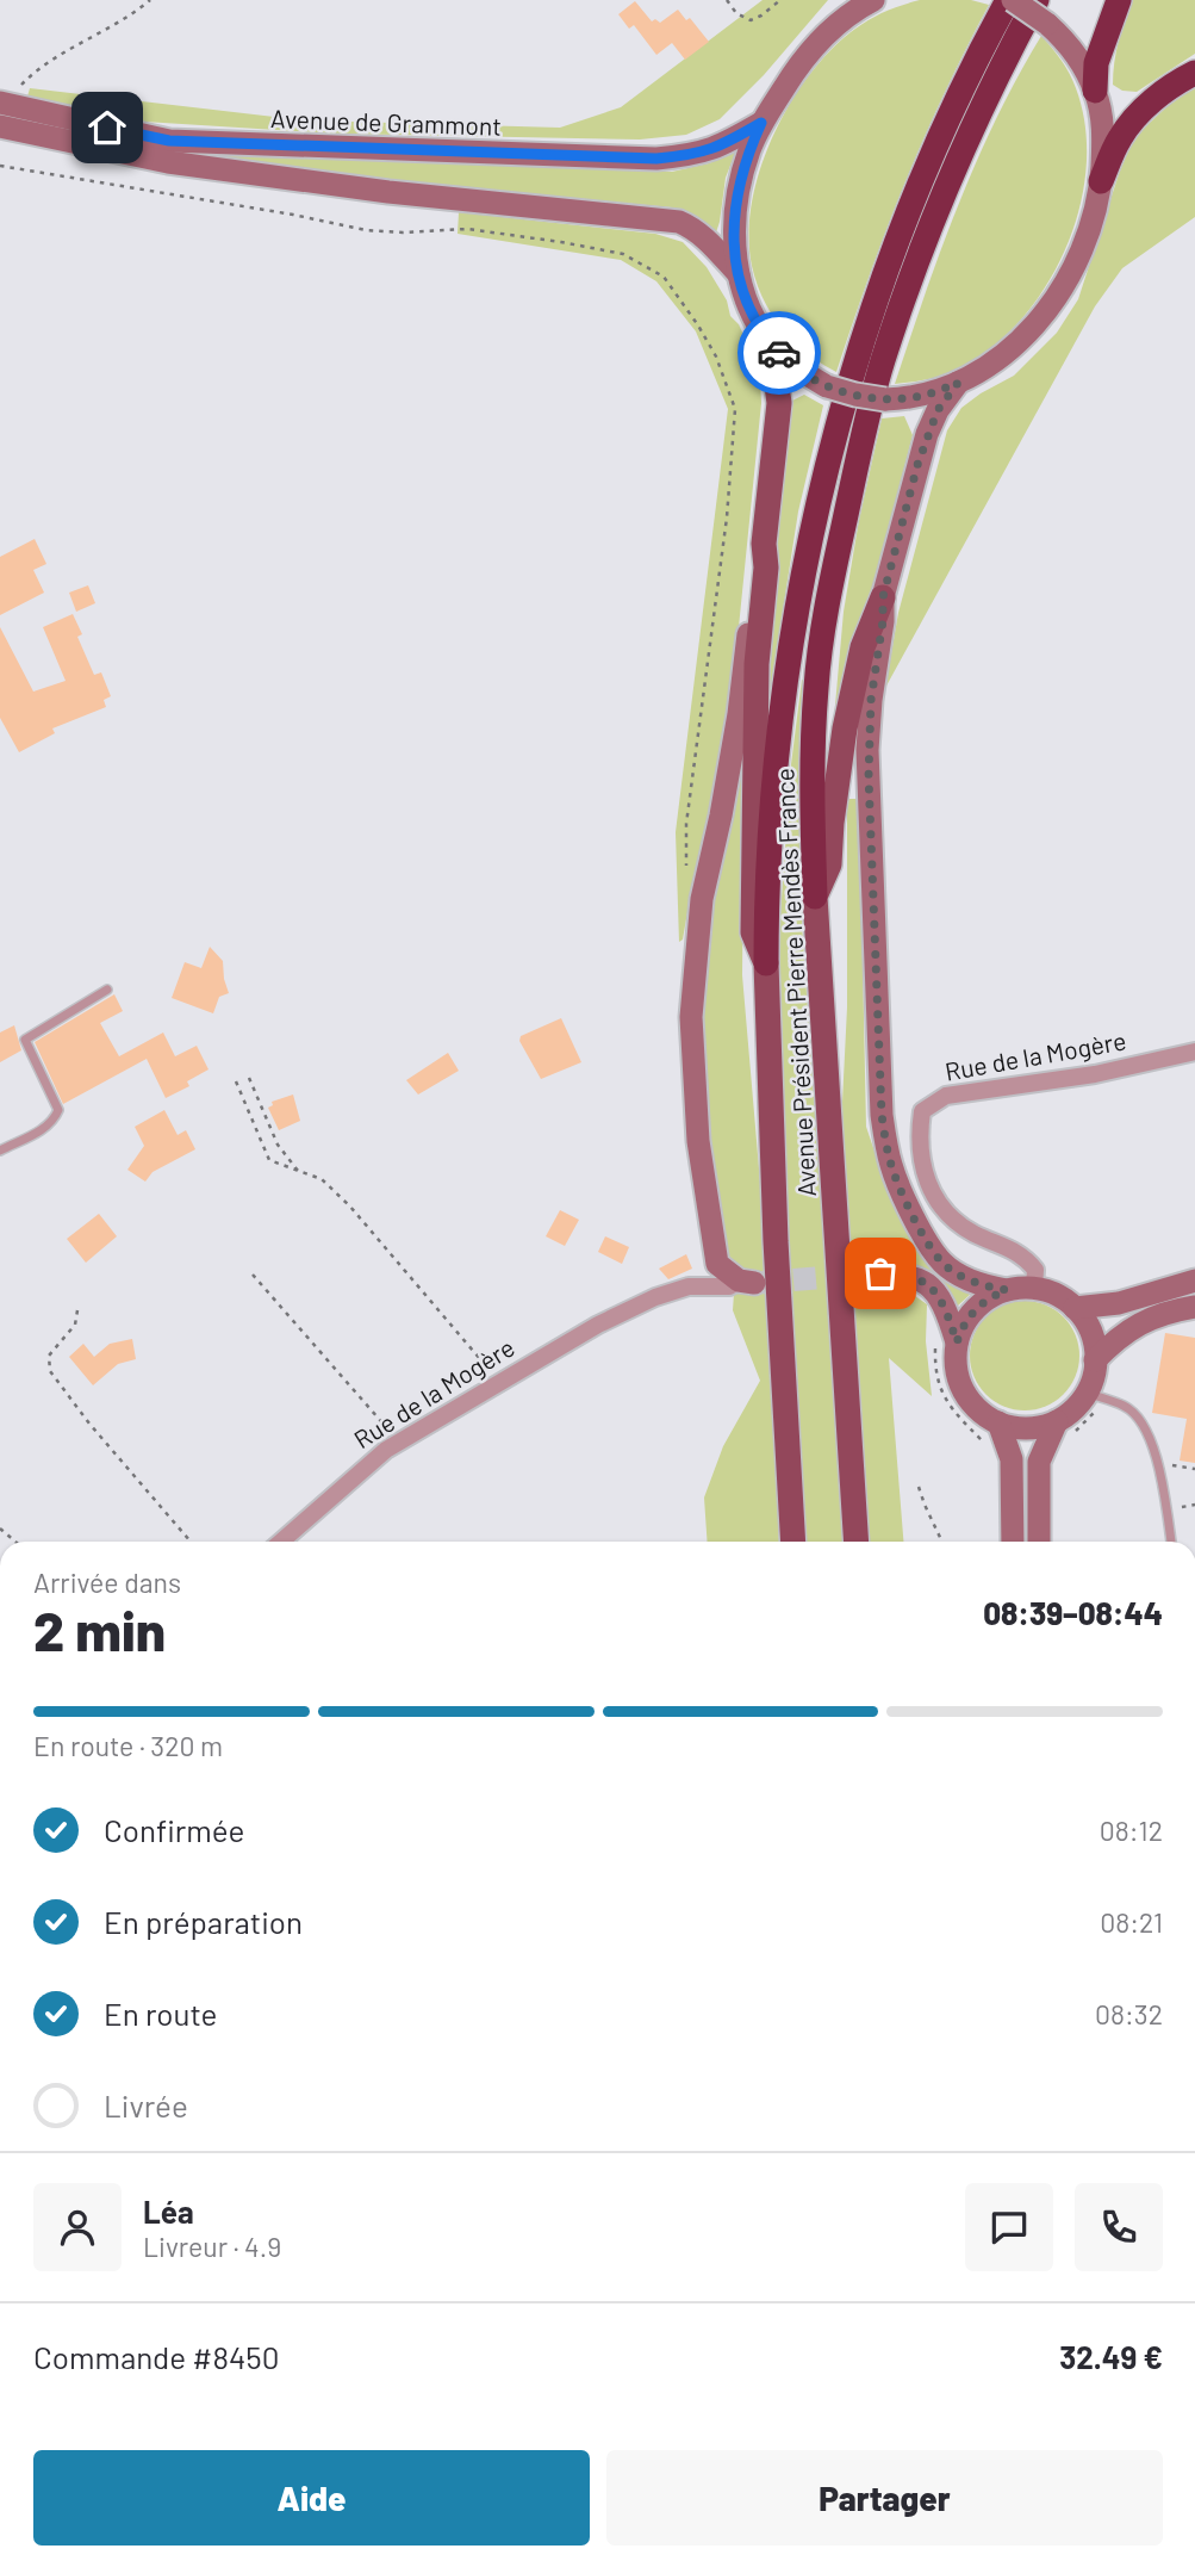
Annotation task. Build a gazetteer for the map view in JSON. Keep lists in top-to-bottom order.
{
  "streets": {
    "highway": ["Avenue Président Pierre Mendès France"],
    "main road": ["Avenue de Grammont"],
    "street": ["Rue de la Mogère"]
  },
  "page": {
    "heading": ["2 min", "Arrivée dans", "08:39–08:44"],
    "panel": [
      "Léa",
      "Livreur · 4.9",
      "Commande #8450",
      "32.49 €"
    ],
    "bar": "En route · 320 m",
    "list": [
      ["Confirmée", "08:12"],
      ["En préparation", "08:21"],
      ["En route", "08:32"],
      "Livrée"
    ],
    "buttons": ["Aide", "Partager"]
  }
}
